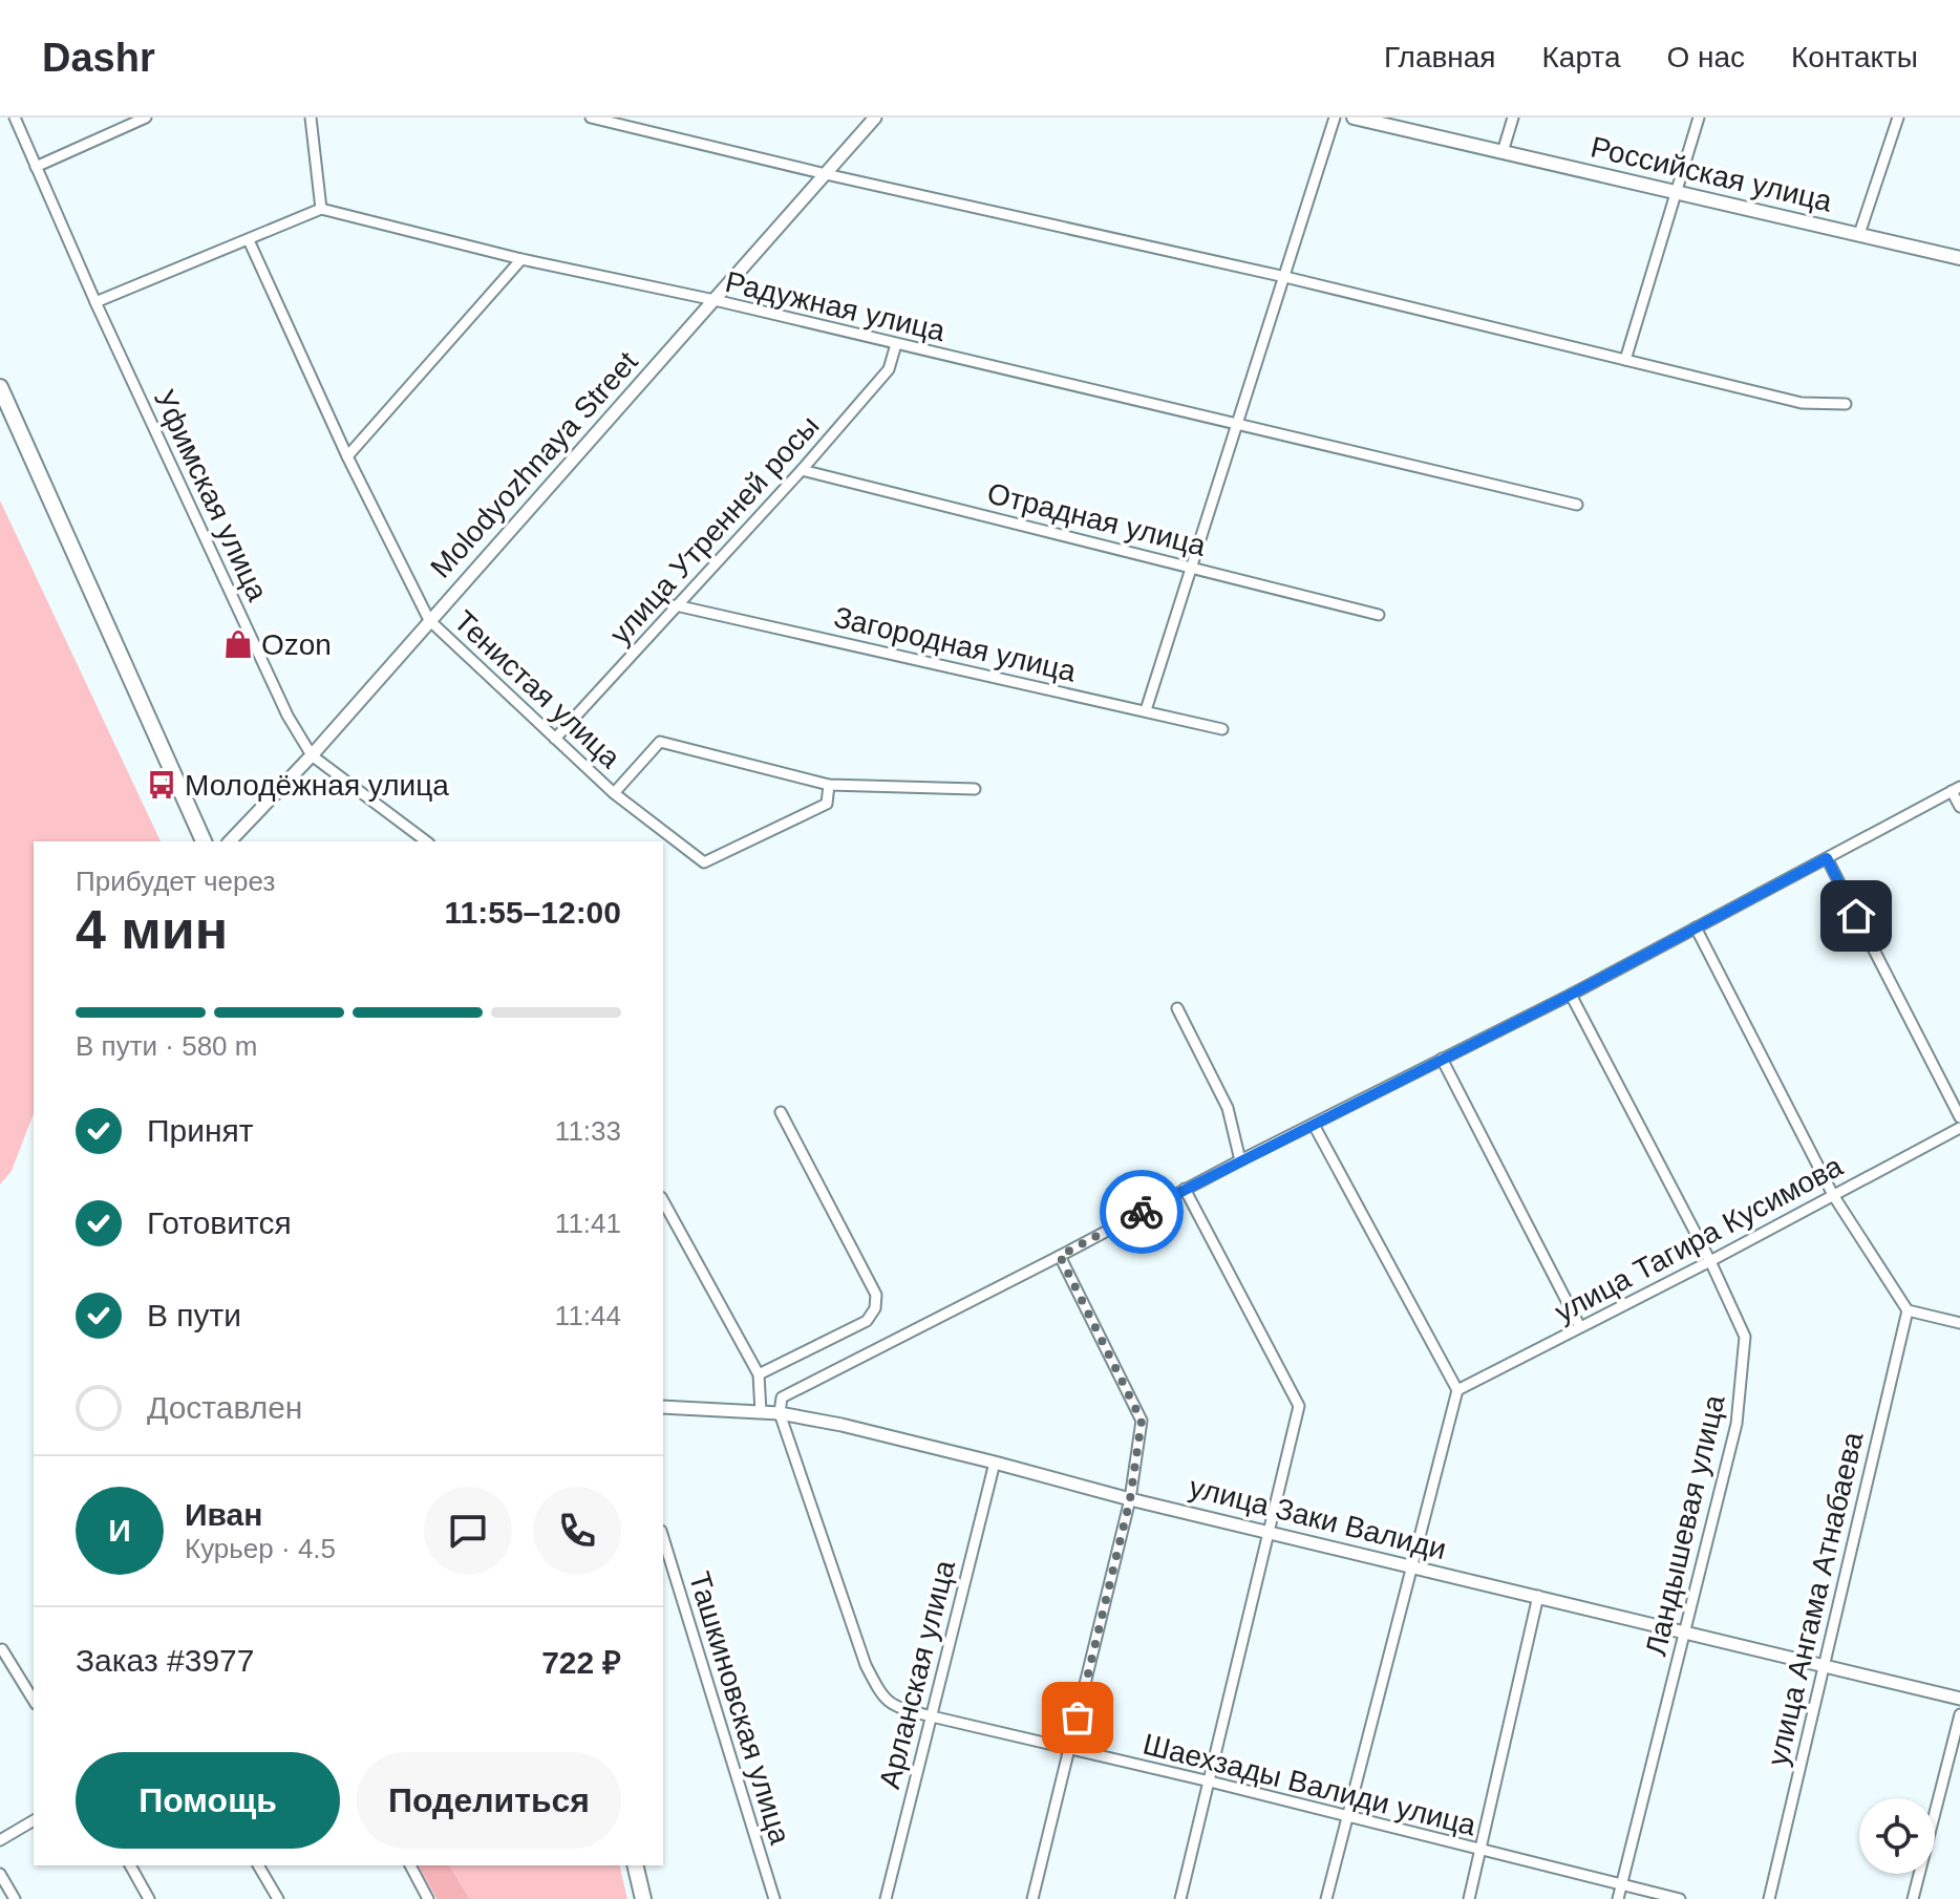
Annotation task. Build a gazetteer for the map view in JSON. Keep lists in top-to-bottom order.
{
  "streets": {
    "main road": ["Российская улица"],
    "street": [
      "Радужная улица",
      "Molodyozhnaya Street",
      "Уфимская улица",
      "Отрадная улица",
      "улица Утренней росы",
      "Загородная улица",
      "Тенистая улица",
      "улица Тагира Кусимова",
      "улица Заки Валиди",
      "Ландышевая улица",
      "улица Ангама Атнабаева",
      "Арланская улица",
      "Ташкиновская улица",
      "Шаехзады Валиди улица"
    ]
  },
  "crossings": [
    ["Радужная улица", "Molodyozhnaya Street"],
    ["Радужная улица", "улица Утренней росы"],
    ["Molodyozhnaya Street", "Уфимская улица"],
    ["Molodyozhnaya Street", "Тенистая улица"],
    ["Отрадная улица", "улица Утренней росы"],
    ["улица Утренней росы", "Загородная улица"],
    ["улица Утренней росы", "Тенистая улица"],
    ["улица Тагира Кусимова", "Ландышевая улица"],
    ["улица Заки Валиди", "Ландышевая улица"],
    ["улица Заки Валиди", "улица Ангама Атнабаева"],
    ["улица Заки Валиди", "Арланская улица"],
    ["улица Заки Валиди", "Шаехзады Валиди улица"],
    ["Ландышевая улица", "Шаехзады Валиди улица"],
    ["Арланская улица", "Шаехзады Валиди улица"]
  ],
  "places": {
    "shop": ["Ozon"],
    "bus stop": ["Молодёжная улица"]
  },
  "page": {
    "header": "Dashr",
    "nav": [
      "Главная",
      "Карта",
      "О нас",
      "Контакты"
    ],
    "heading": ["4 мин", "Прибудет через", "11:55–12:00"],
    "panel": [
      "Иван",
      "Курьер · 4.5",
      "Заказ #3977",
      "722 ₽"
    ],
    "bar": "В пути · 580 m",
    "list": [
      ["Принят", "11:33"],
      ["Готовится", "11:41"],
      ["В пути", "11:44"],
      "Доставлен"
    ],
    "round": "И",
    "buttons": ["Помощь", "Поделиться"]
  }
}
